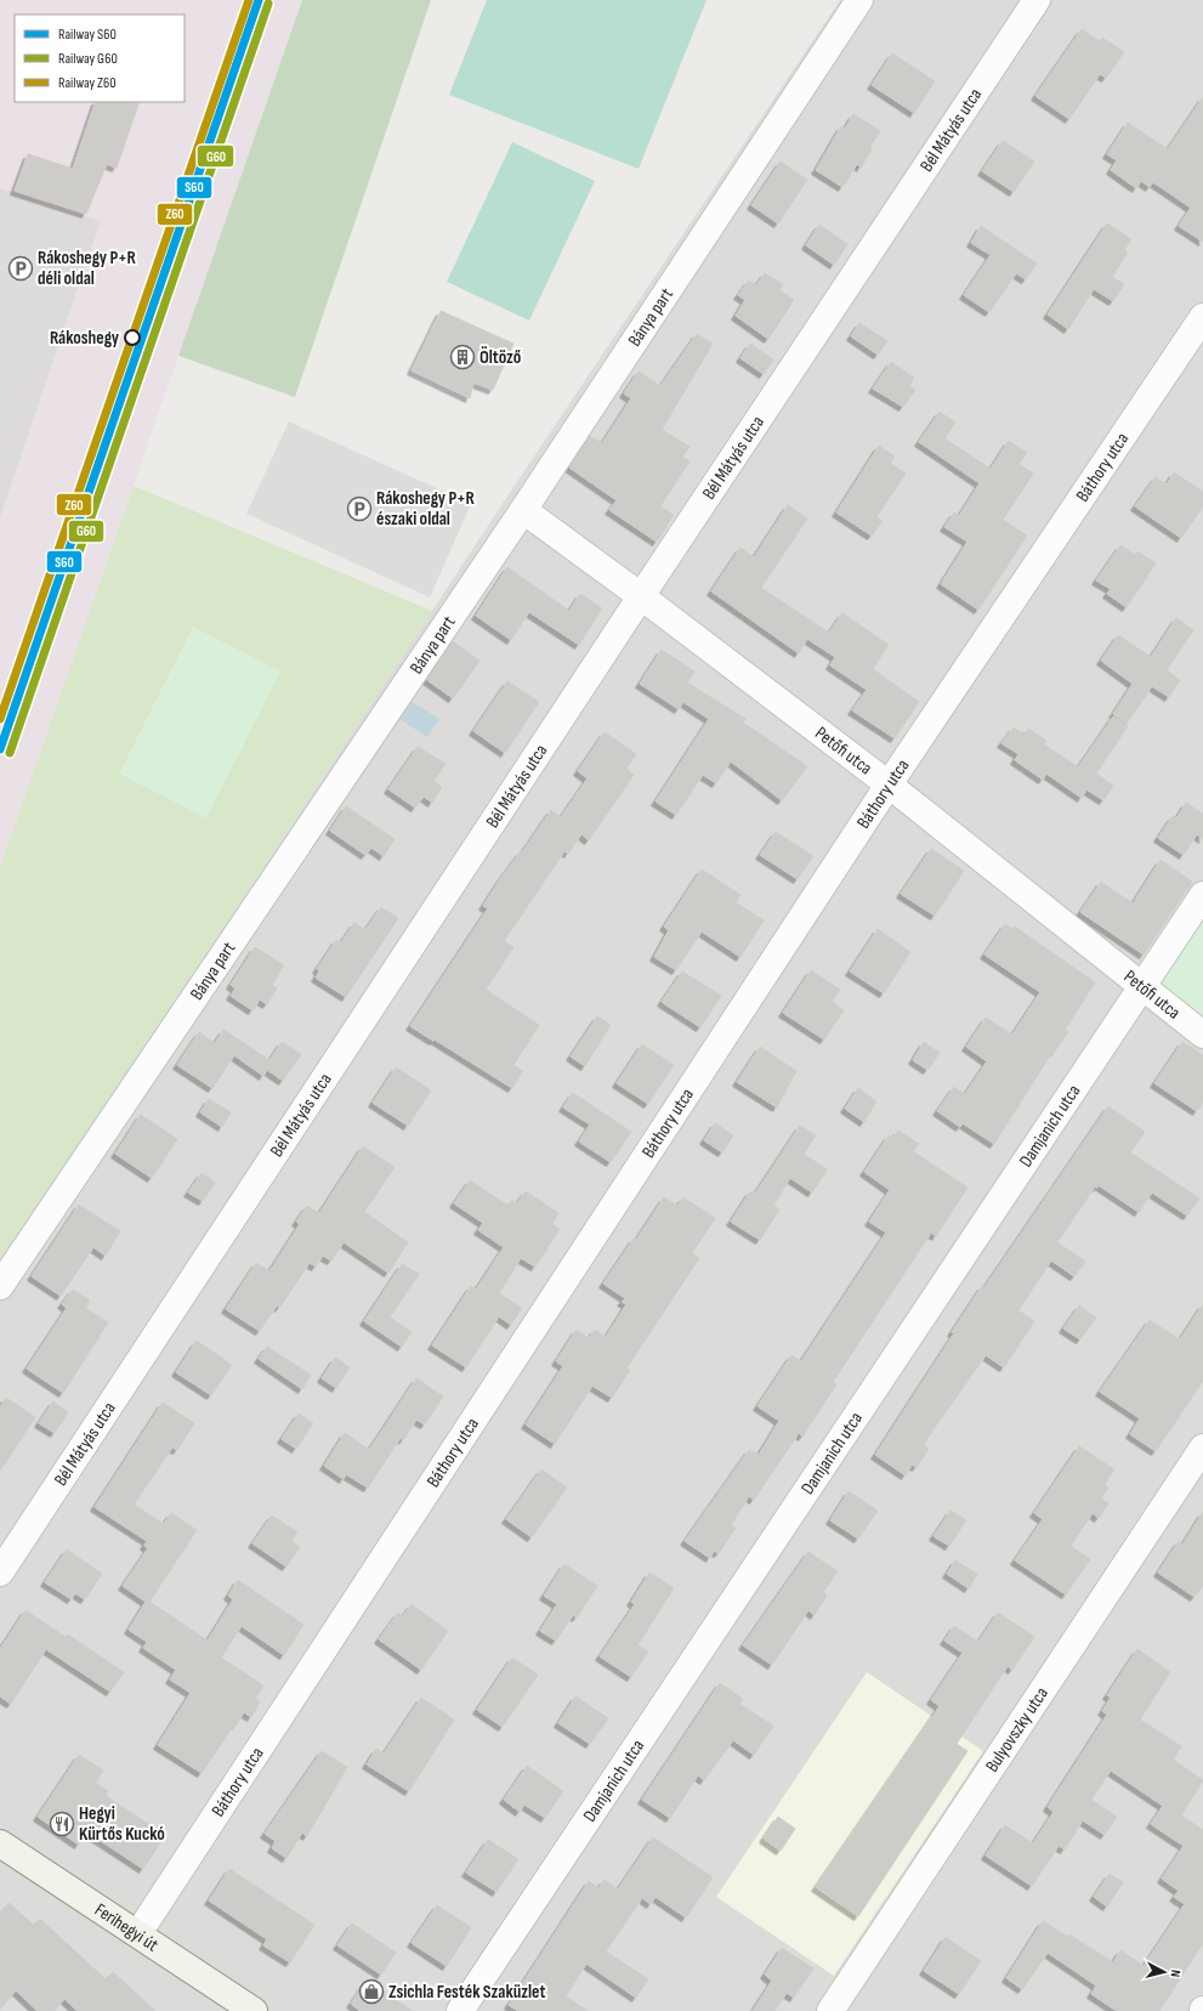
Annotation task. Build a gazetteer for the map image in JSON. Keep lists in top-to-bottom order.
{
  "streets": {
    "main road": ["Ferihegyi út"],
    "street": [
      "Bél Mátyás utca",
      "Bánya part",
      "Báthory utca",
      "Petőfi utca",
      "Damjanich utca",
      "Bulyovszky utca"
    ]
  },
  "crossings": [
    ["Bél Mátyás utca", "Petőfi utca"],
    ["Bánya part", "Petőfi utca"],
    ["Báthory utca", "Petőfi utca"],
    ["Báthory utca", "Ferihegyi út"],
    ["Petőfi utca", "Damjanich utca"]
  ],
  "places": {
    "parking": ["Rákoshegy P+R déli oldal", "Rákoshegy P+R északi oldal"],
    "other": ["Rákoshegy"],
    "building": ["Öltöző"],
    "restaurant": ["Hegyi Kürtős Kuckó"],
    "shop": ["Zsichla Festék Szaküzlet"]
  },
  "lines": ["rail line S60", "rail line Z60", "rail line G60"],
  "legend": ["Railway S60", "Railway G60", "Railway Z60"],
  "north": "right"
}
